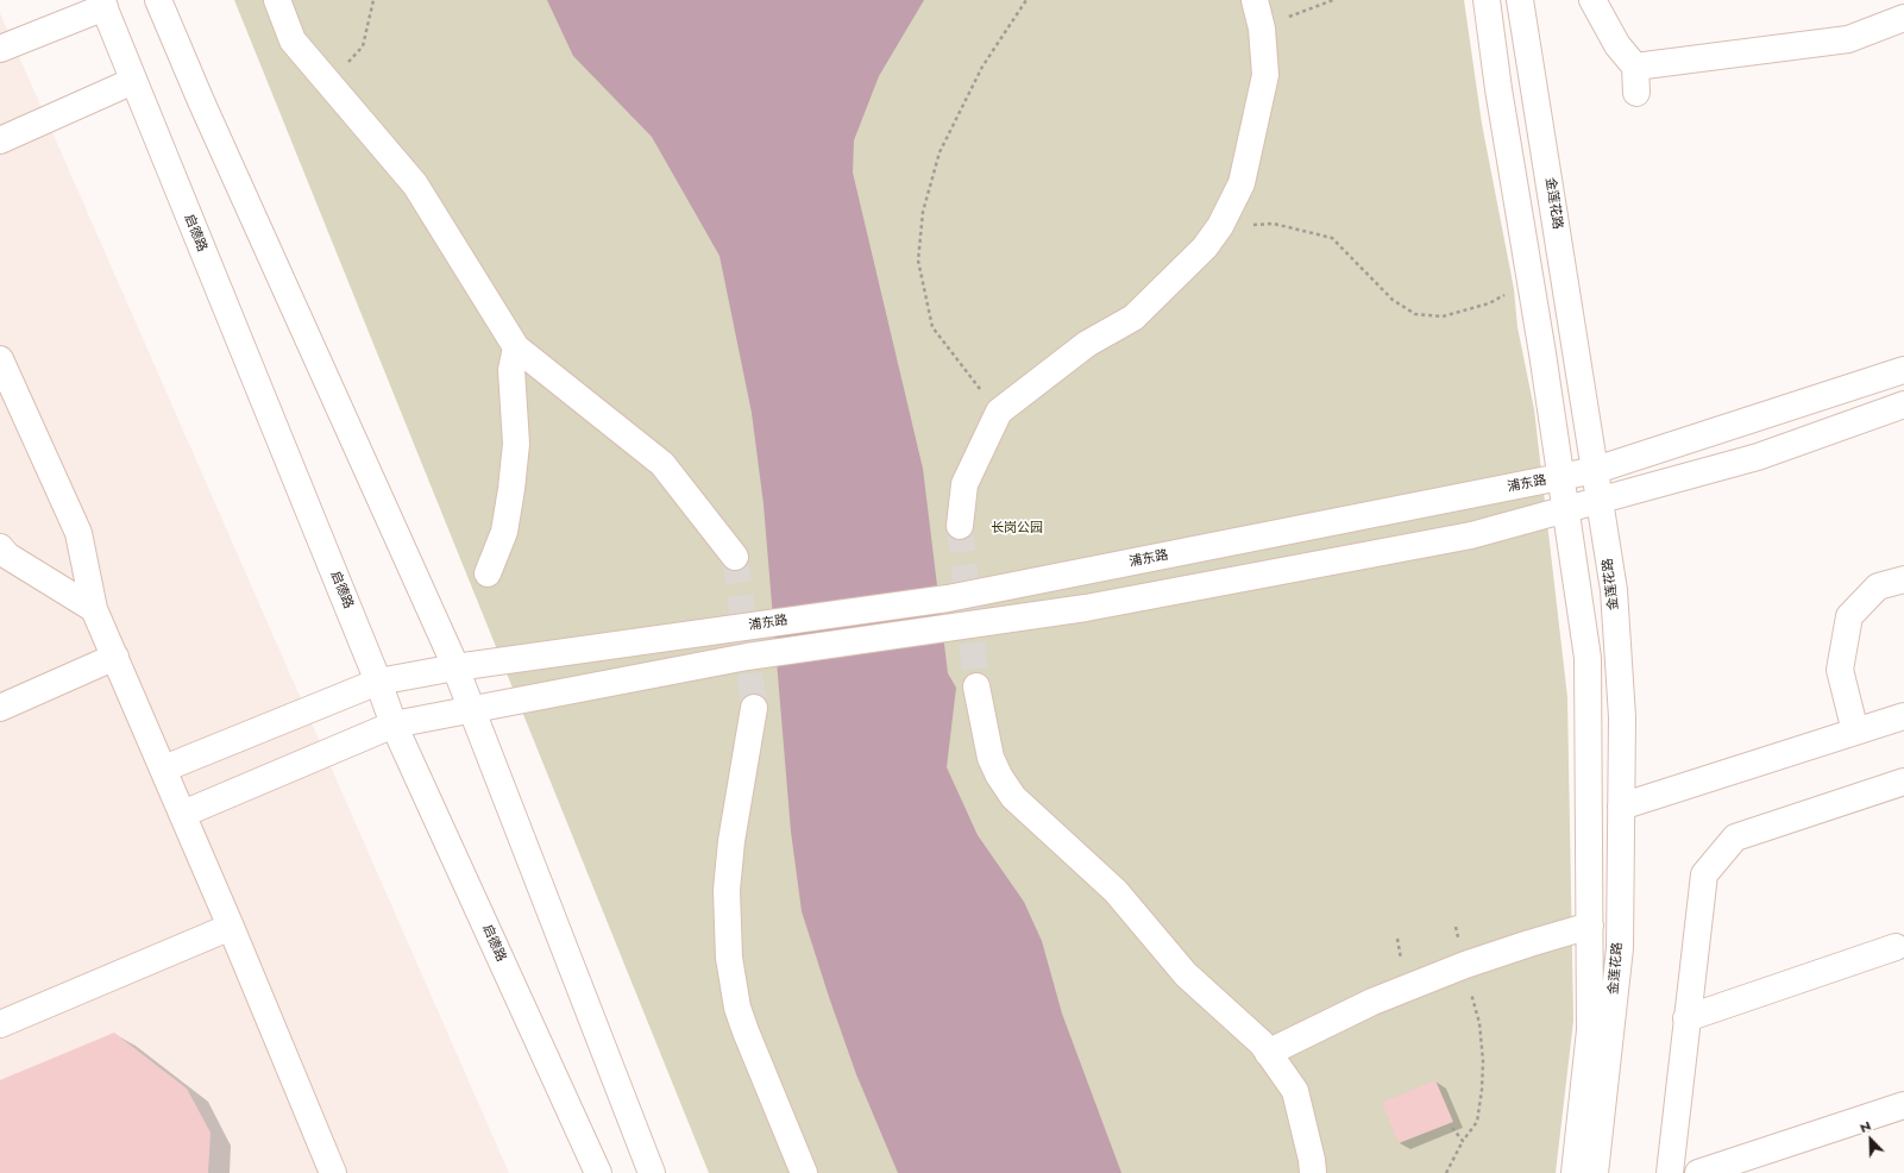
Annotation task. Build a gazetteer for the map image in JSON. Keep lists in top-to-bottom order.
{
  "streets": {
    "street": ["金莲花路", "启德路", "浦东路"]
  },
  "crossings": [
    ["金莲花路", "浦东路"],
    ["启德路", "浦东路"]
  ],
  "parks": ["长岗公园"],
  "north": "top left"
}
